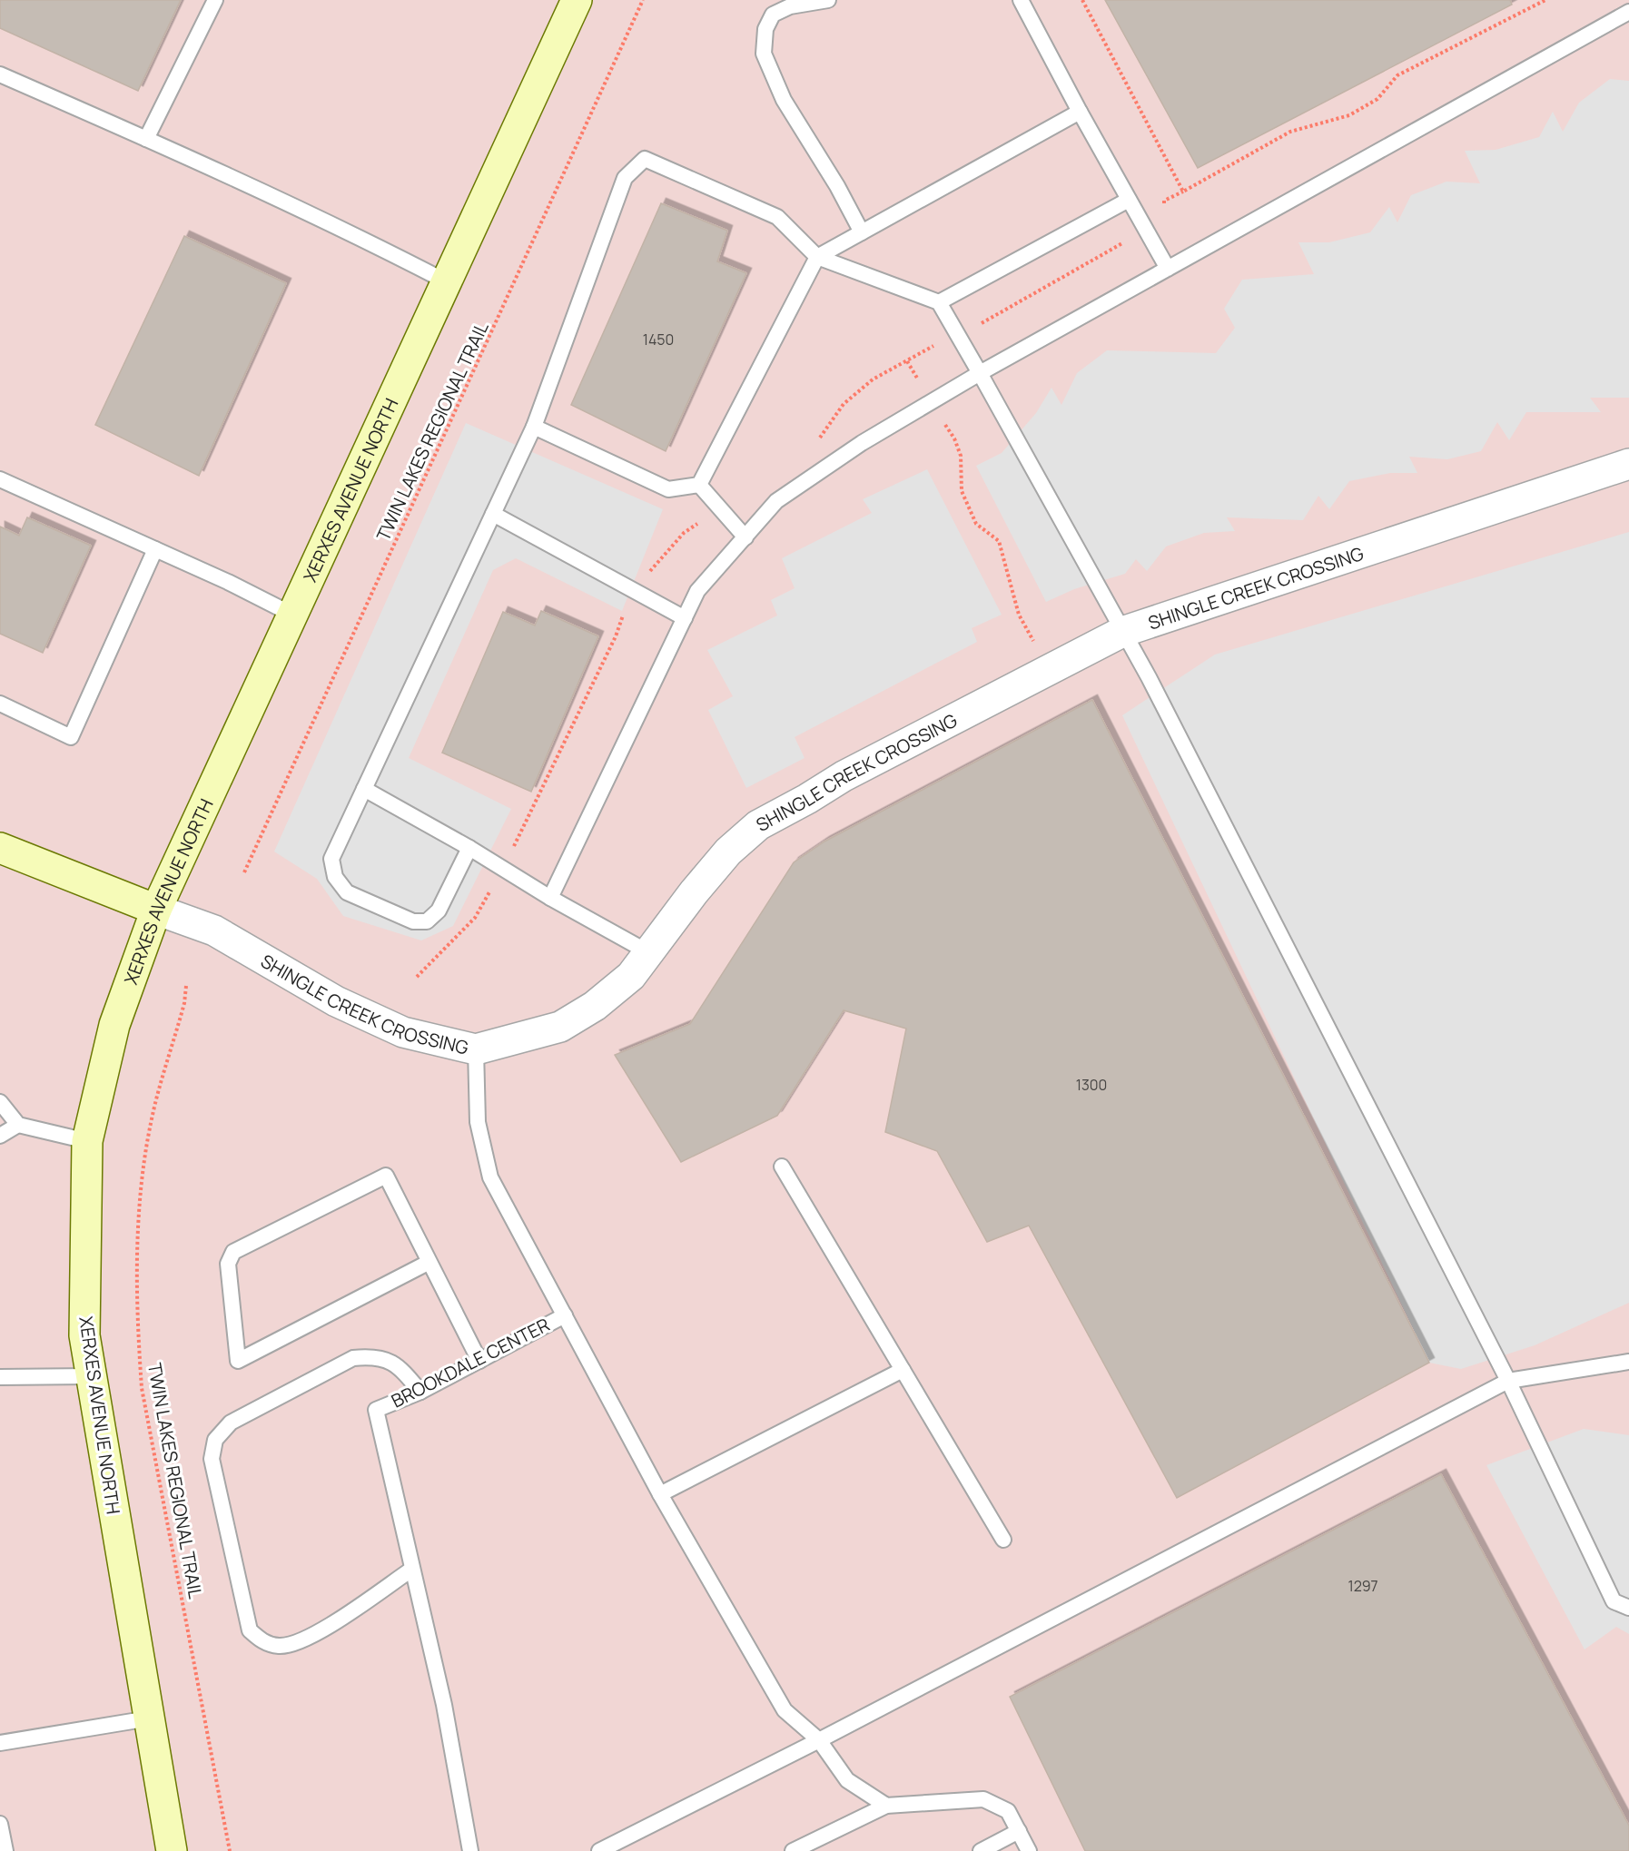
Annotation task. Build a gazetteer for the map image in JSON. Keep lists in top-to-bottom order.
{
  "streets": {
    "street": ["XERXES AVENUE NORTH", "SHINGLE CREEK CROSSING"],
    "lane": ["BROOKDALE CENTER"],
    "path": ["TWIN LAKES REGIONAL TRAIL"]
  },
  "crossings": [
    ["XERXES AVENUE NORTH", "SHINGLE CREEK CROSSING"]
  ],
  "house_numbers": ["1450", "1300", "1297"]
}
